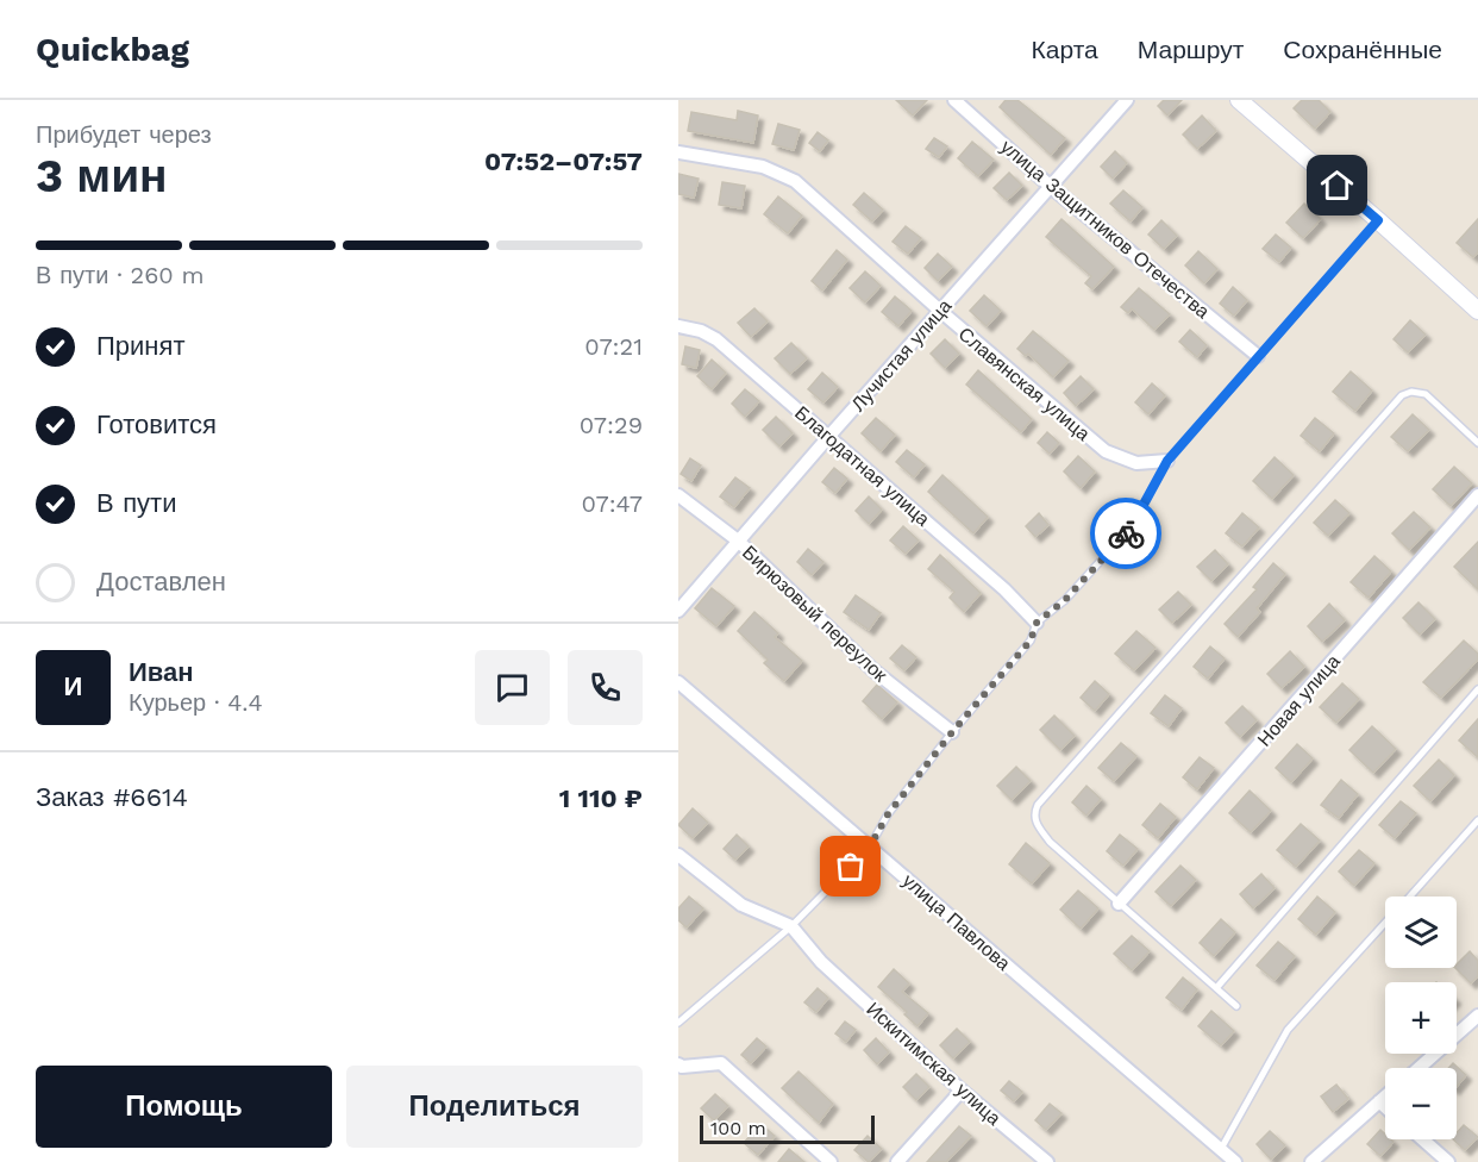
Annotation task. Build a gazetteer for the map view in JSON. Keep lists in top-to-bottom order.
{
  "streets": {
    "street": [
      "улица Защитников Отечества",
      "Лучистая улица",
      "Славянская улица",
      "Благодатная улица",
      "Бирюзовый переулок",
      "Новая улица",
      "улица Павлова",
      "Искитимская улица"
    ]
  },
  "crossings": [
    ["улица Защитников Отечества", "Лучистая улица"],
    ["Лучистая улица", "Славянская улица"],
    ["Лучистая улица", "Благодатная улица"],
    ["Лучистая улица", "Бирюзовый переулок"]
  ],
  "scale_bar": "100 m",
  "page": {
    "header": "Quickbag",
    "nav": ["Карта", "Маршрут", "Сохранённые"],
    "heading": ["3 мин", "Прибудет через", "07:52–07:57"],
    "panel": [
      "Иван",
      "Курьер · 4.4",
      "Заказ #6614",
      "1 110 ₽"
    ],
    "bar": "В пути · 260 m",
    "list": [
      ["Принят", "07:21"],
      ["Готовится", "07:29"],
      ["В пути", "07:47"],
      "Доставлен"
    ],
    "round": "И",
    "map_buttons": ["+", "−"],
    "buttons": ["Помощь", "Поделиться"],
    "scale": "100 m"
  }
}
